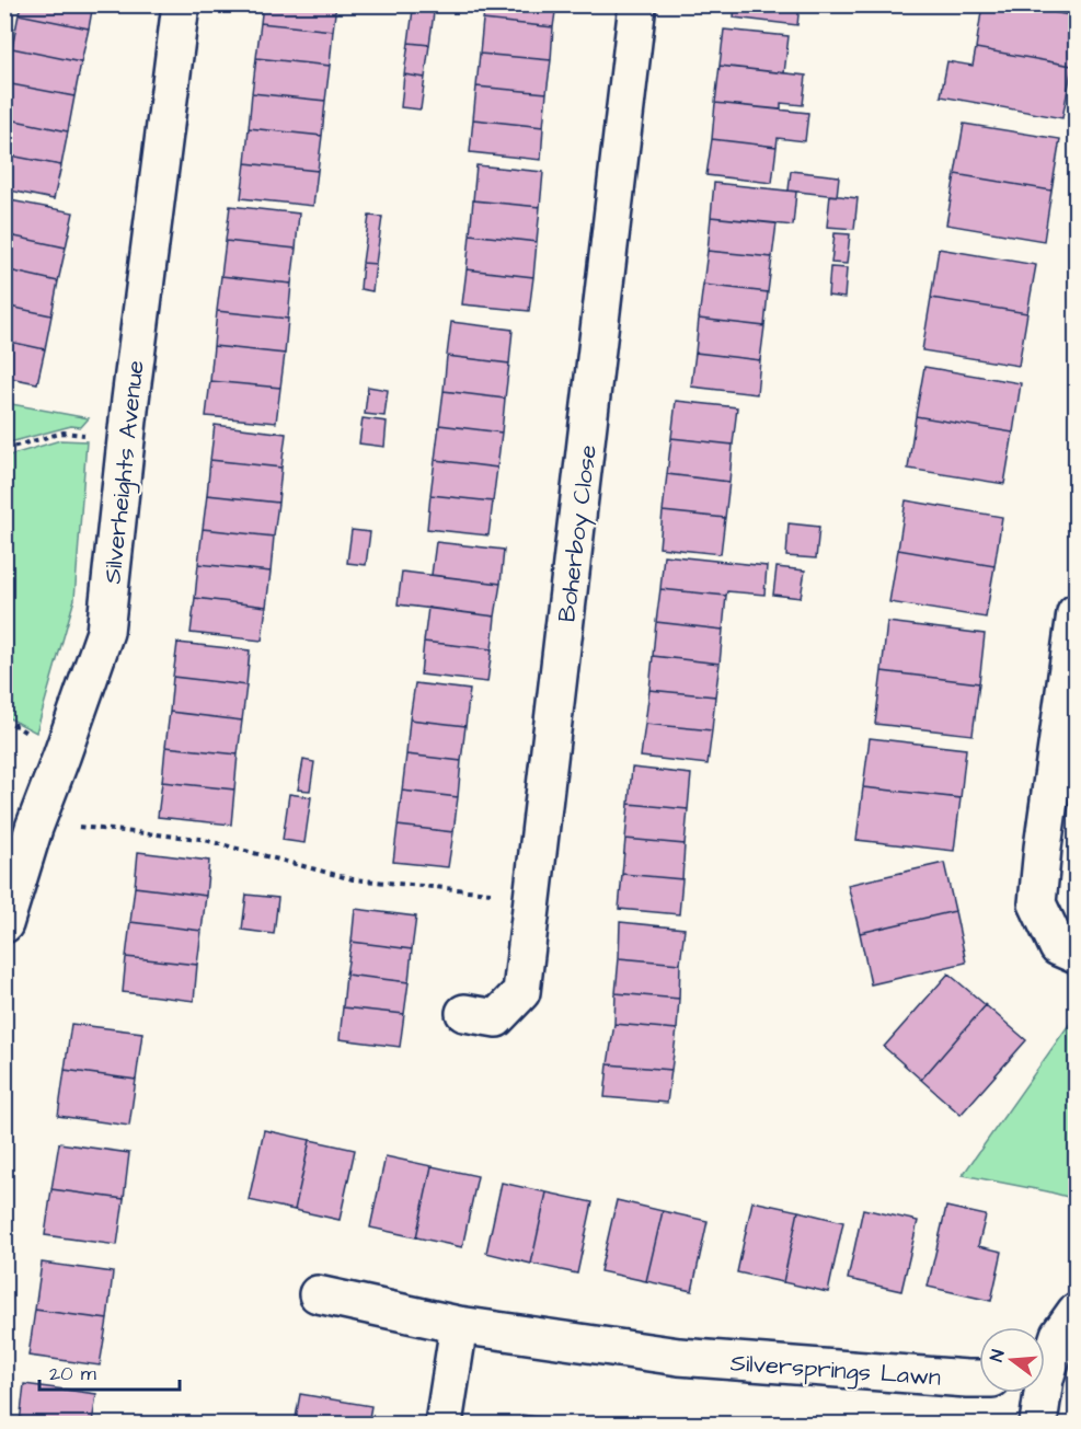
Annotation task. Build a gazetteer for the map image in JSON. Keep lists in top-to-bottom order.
{
  "streets": {
    "street": ["Silverheights Avenue", "Boherboy Close", "Silversprings Lawn"]
  },
  "scale_bar": "20 m",
  "north": "left"
}
